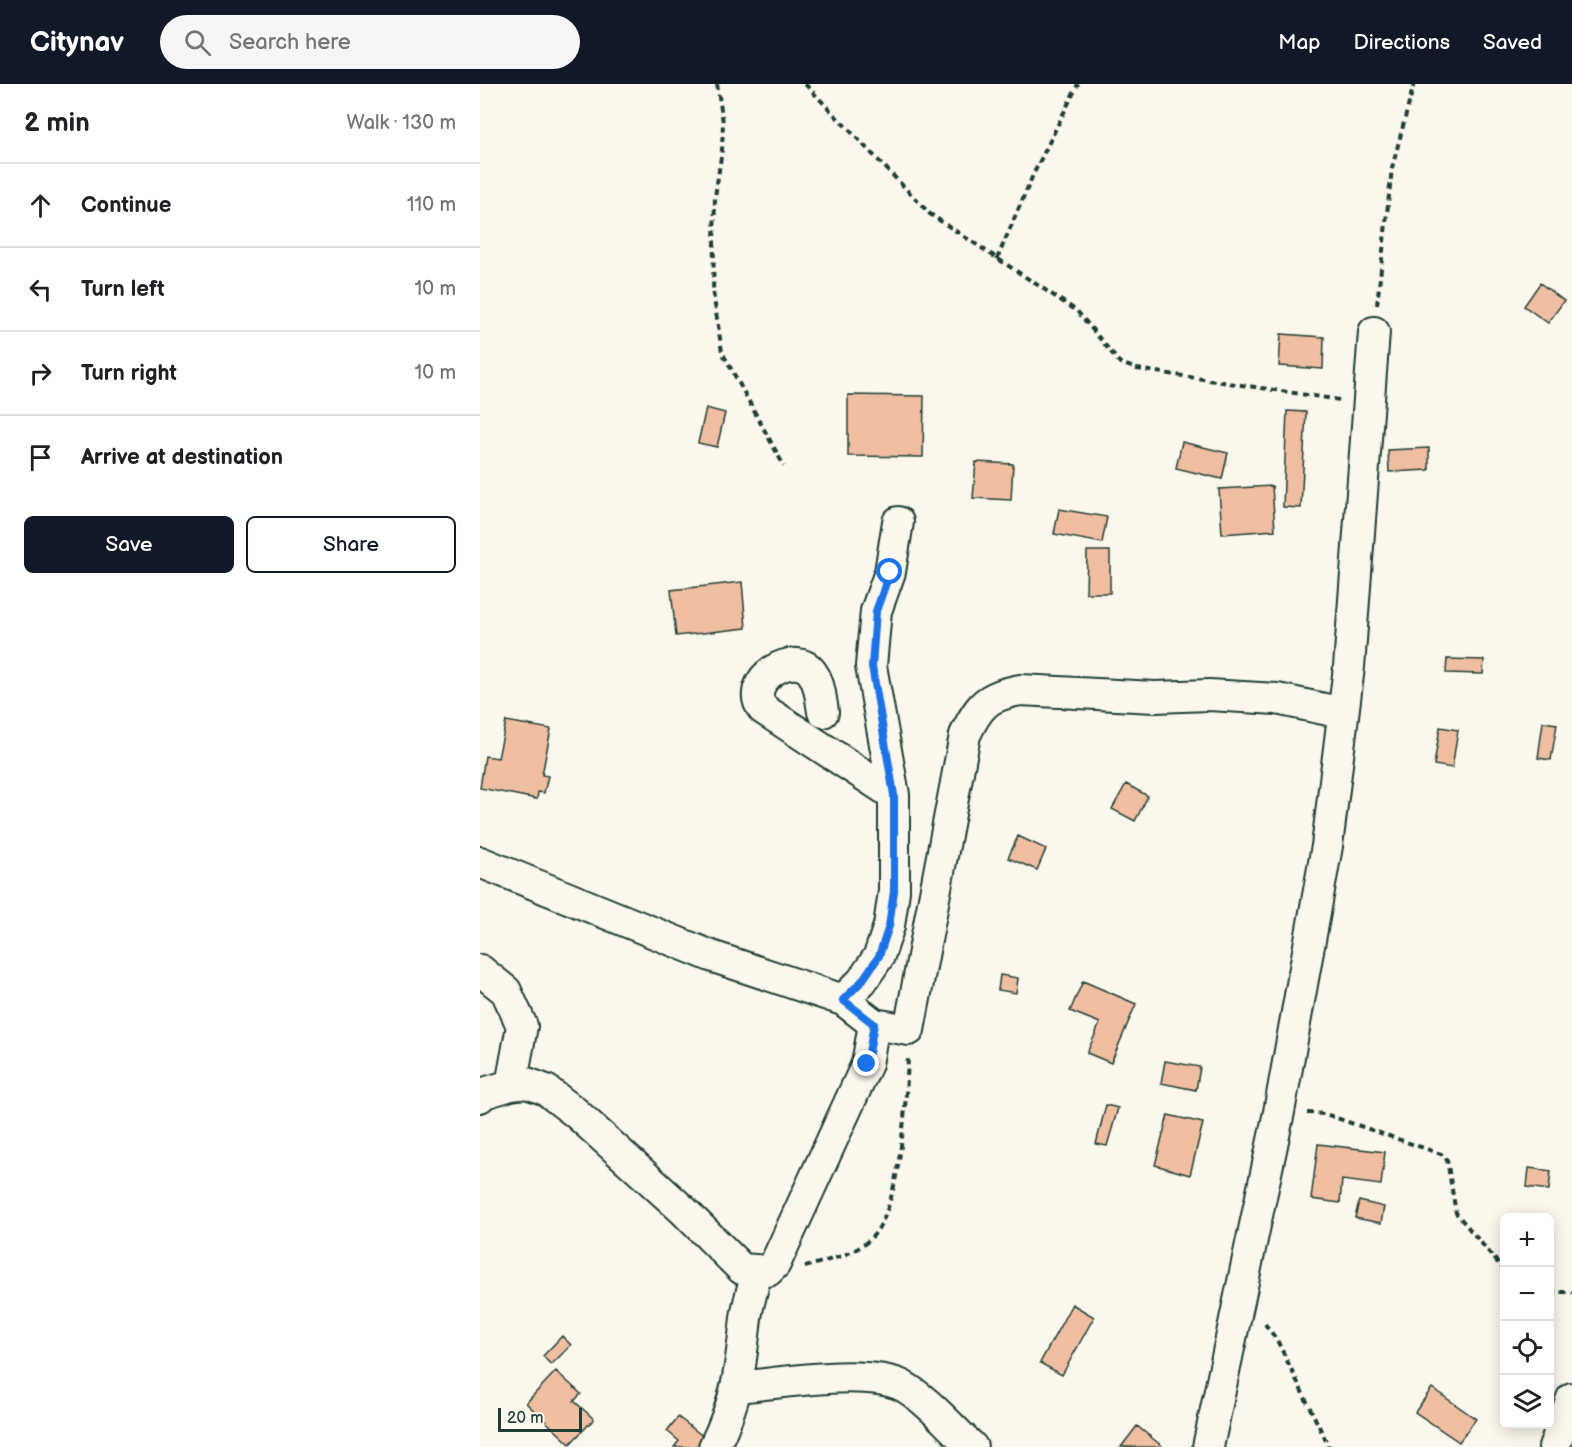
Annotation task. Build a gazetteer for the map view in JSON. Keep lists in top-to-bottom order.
{
  "scale_bar": "20 m",
  "page": {
    "header": "Citynav",
    "search": "Search here",
    "nav": ["Map", "Directions", "Saved"],
    "heading": ["2 min", "Walk · 130 m"],
    "list": [
      ["Continue", "110 m"],
      ["Turn left", "10 m"],
      ["Turn right", "10 m"],
      "Arrive at destination"
    ],
    "buttons": ["Save", "Share"],
    "map_buttons": ["+", "−"],
    "scale": "20 m"
  }
}
